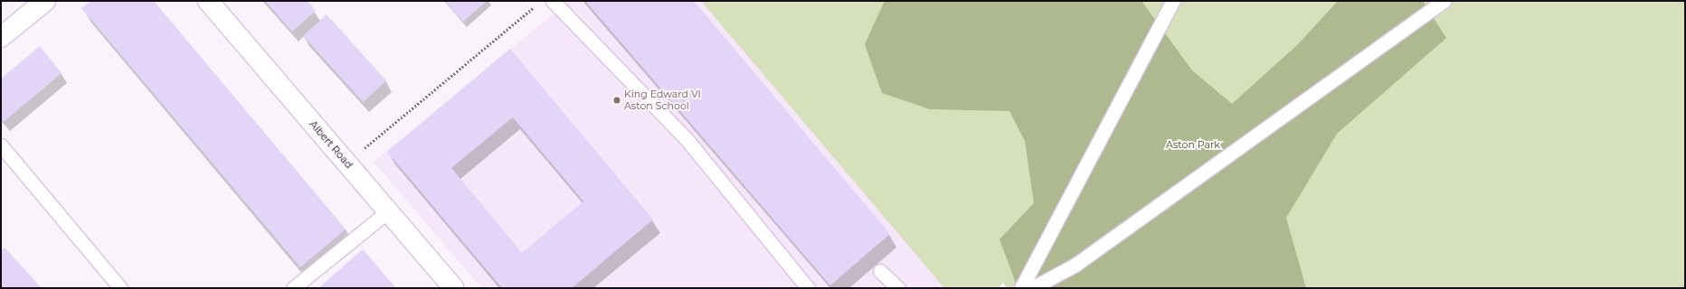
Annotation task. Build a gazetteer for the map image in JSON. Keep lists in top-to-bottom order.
{
  "streets": {
    "street": ["Albert Road"]
  },
  "parks": ["Aston Park"],
  "places": ["King Edward VI Aston School"]
}
